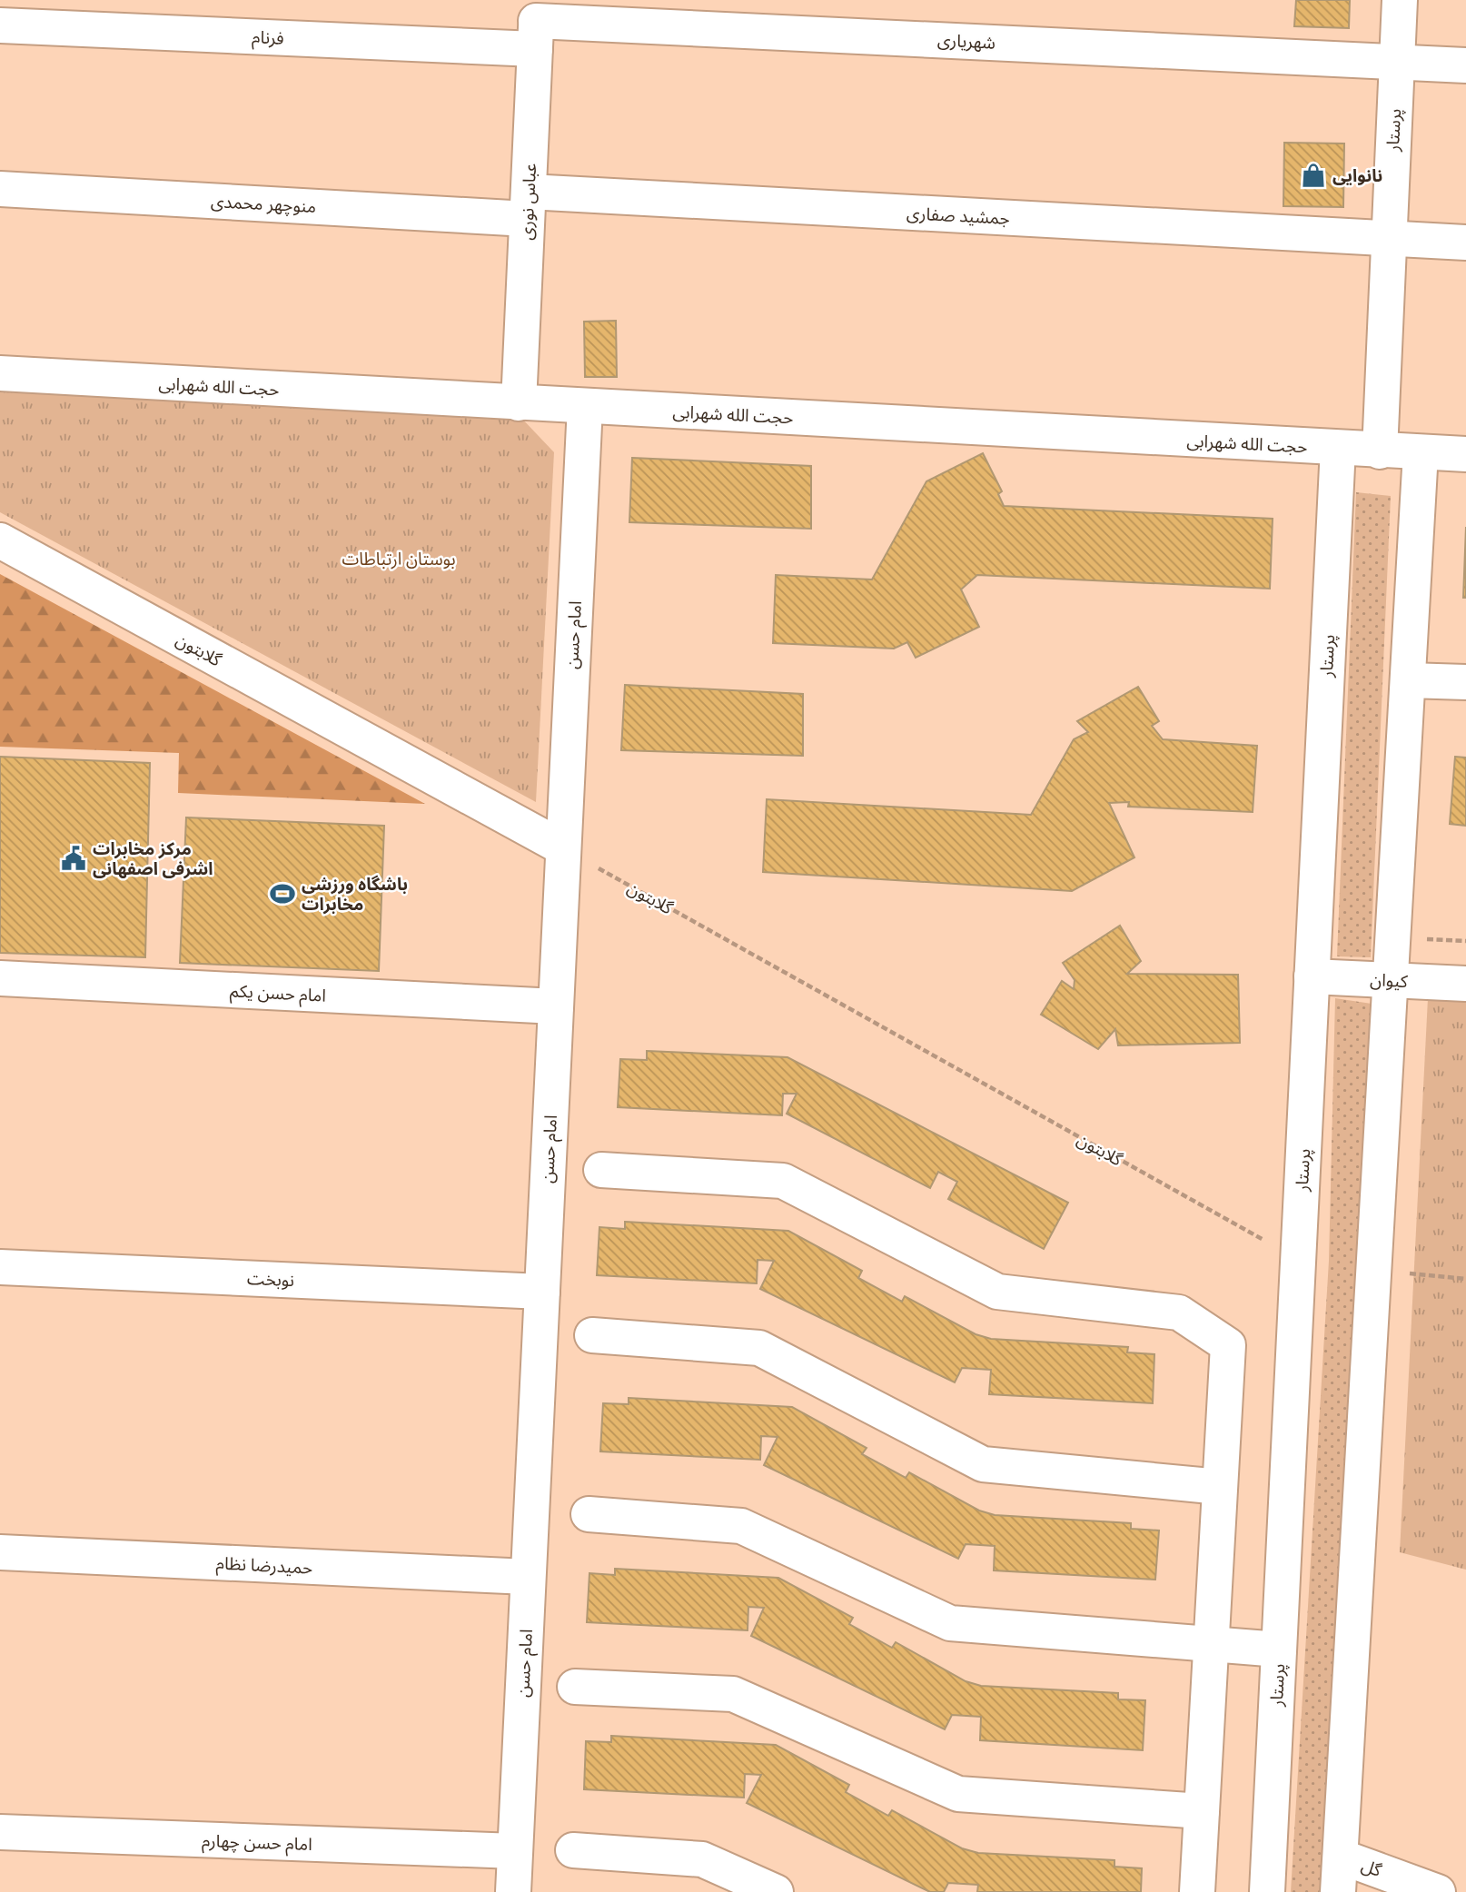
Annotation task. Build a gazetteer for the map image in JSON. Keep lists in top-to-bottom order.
{
  "streets": {
    "street": [
      "فرنام",
      "شهریاری",
      "پرستار",
      "عباس نوری",
      "منوچهر محمدی",
      "جمشید صفاری",
      "حجت الله شهرابی",
      "امام حسن",
      "گلابتون",
      "کیوان",
      "امام حسن یکم",
      "نوبخت",
      "حمیدرضا نظام",
      "امام حسن چهارم",
      "گل"
    ]
  },
  "crossings": [
    ["فرنام", "شهریاری"],
    ["فرنام", "عباس نوری"],
    ["شهریاری", "پرستار"],
    ["شهریاری", "عباس نوری"],
    ["پرستار", "جمشید صفاری"],
    ["پرستار", "حجت الله شهرابی"],
    ["پرستار", "گلابتون"],
    ["پرستار", "کیوان"],
    ["عباس نوری", "منوچهر محمدی"],
    ["عباس نوری", "جمشید صفاری"],
    ["عباس نوری", "حجت الله شهرابی"],
    ["منوچهر محمدی", "جمشید صفاری"],
    ["حجت الله شهرابی", "امام حسن"],
    ["امام حسن", "گلابتون"],
    ["امام حسن", "امام حسن یکم"],
    ["امام حسن", "نوبخت"],
    ["امام حسن", "حمیدرضا نظام"],
    ["امام حسن", "امام حسن چهارم"]
  ],
  "parks": ["بوستان ارتباطات"],
  "places": {
    "shop": ["نانوایی"],
    "public building": ["مرکز مخابرات اشرفی اصفهانی"],
    "sports": ["باشگاه ورزشی مخابرات"]
  }
}
